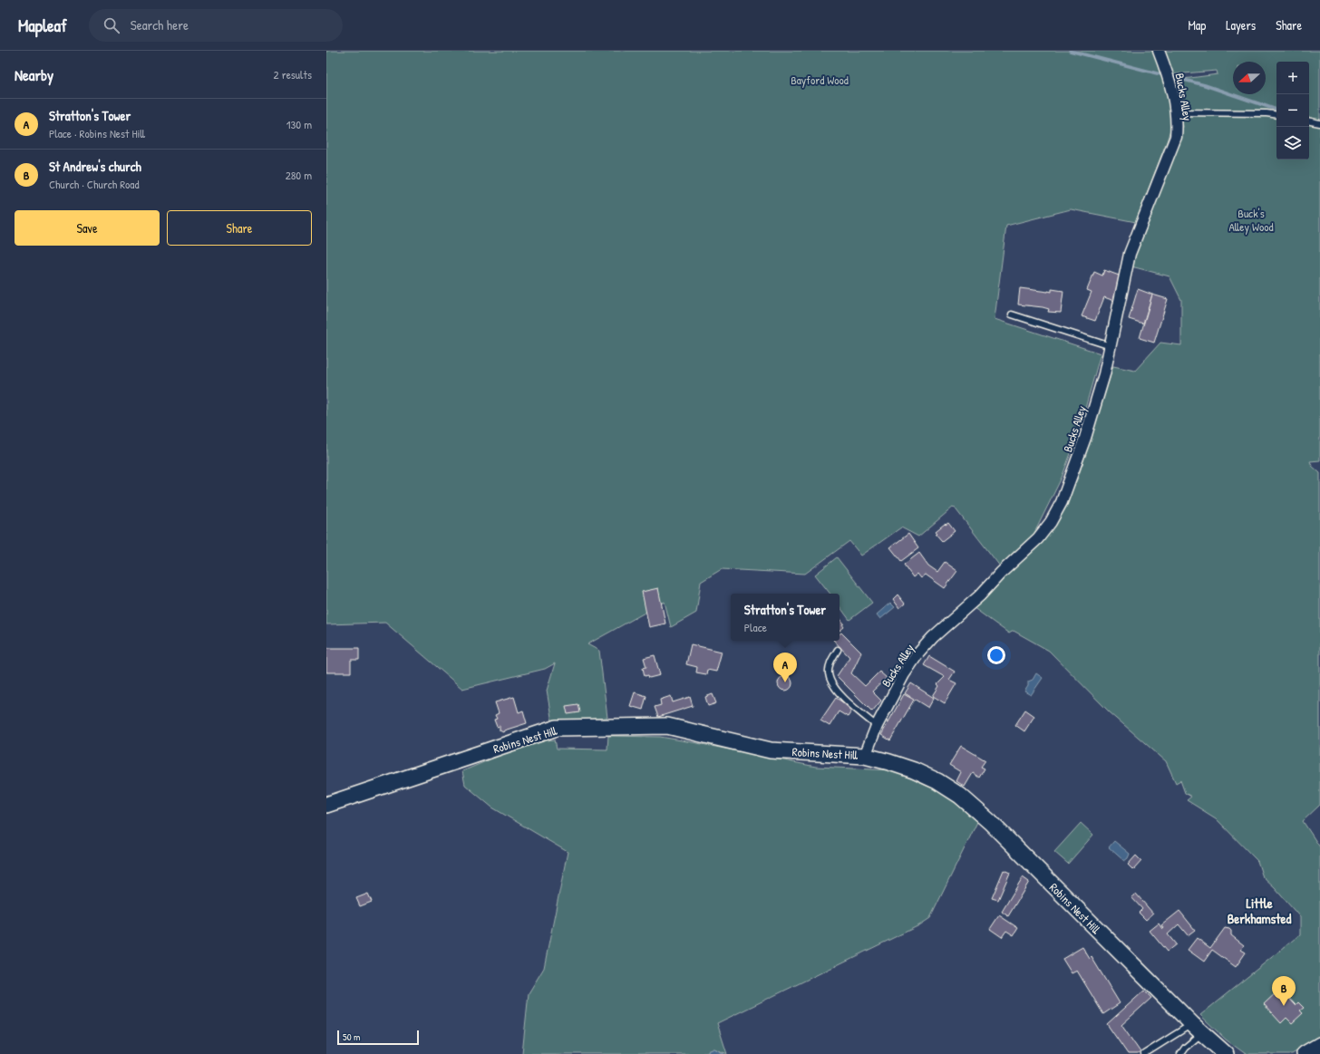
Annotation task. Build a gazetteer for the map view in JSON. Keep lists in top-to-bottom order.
{
  "streets": {
    "street": ["Bucks Alley", "Robins Nest Hill"]
  },
  "crossings": [
    ["Bucks Alley", "Robins Nest Hill"]
  ],
  "districts": ["Little Berkhamsted"],
  "parks": ["Bayford Wood", "Buck's Alley Wood"],
  "scale_bar": "50 m",
  "north": "left",
  "page": {
    "header": "Mapleaf",
    "search": "Search here",
    "nav": ["Map", "Layers", "Share"],
    "heading": ["Nearby", "2 results"],
    "map_buttons": ["+", "−"],
    "list": [
      {
        "mark": "A",
        "name": "Stratton's Tower",
        "note": "Place · Robins Nest Hill",
        "value": "130 m"
      },
      {
        "mark": "B",
        "name": "St Andrew's church",
        "note": "Church · Church Road",
        "value": "280 m"
      }
    ],
    "buttons": ["Save", "Share"],
    "popup": ["Stratton's Tower", "Place"],
    "pins": ["A", "B"],
    "scale": "50 m"
  }
}
